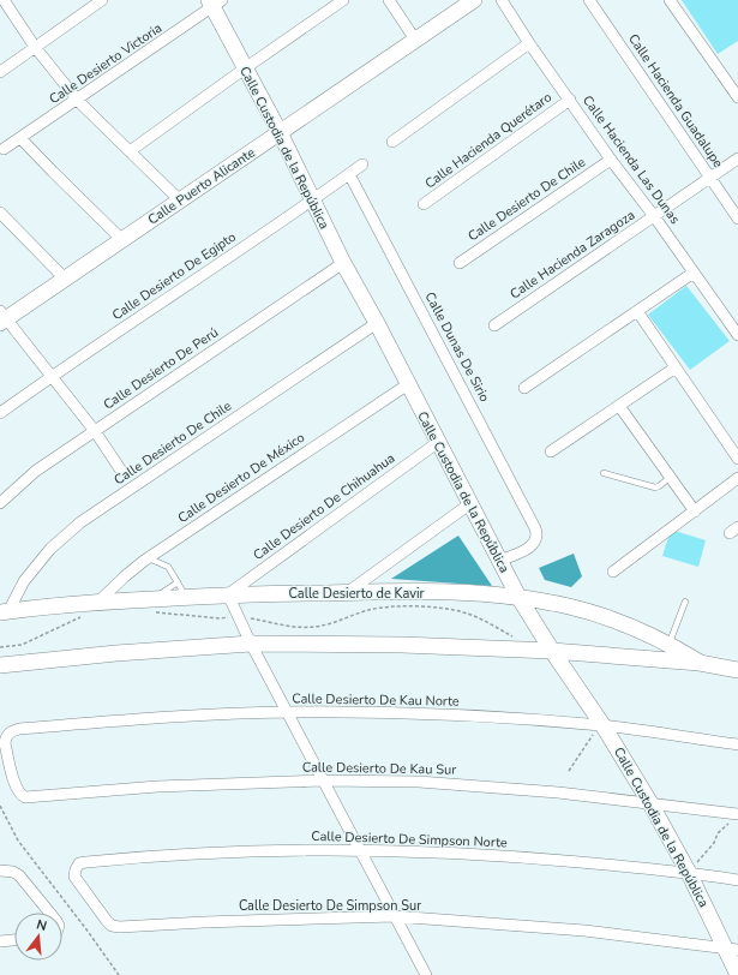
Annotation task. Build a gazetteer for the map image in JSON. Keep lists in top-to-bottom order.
{
  "streets": {
    "street": [
      "Calle Desierto Victoria",
      "Calle Hacienda Guadalupe",
      "Calle Hacienda Querétaro",
      "Calle Custodia de la República",
      "Calle Hacienda Las Dunas",
      "Calle Puerto Alicante",
      "Calle Desierto De Chile",
      "Calle Hacienda Zaragoza",
      "Calle Desierto De Egipto",
      "Calle Dunas De Sirio",
      "Calle Desierto De Perú",
      "Calle Desierto De México",
      "Calle Desierto De Chihuahua",
      "Calle Desierto de Kavir",
      "Calle Desierto De Kau Norte",
      "Calle Desierto De Kau Sur",
      "Calle Desierto De Simpson Norte",
      "Calle Desierto De Simpson Sur"
    ]
  },
  "crossings": [
    ["Calle Desierto Victoria", "Calle Custodia de la República"],
    ["Calle Hacienda Guadalupe", "Calle Hacienda Zaragoza"],
    ["Calle Hacienda Querétaro", "Calle Hacienda Las Dunas"],
    ["Calle Custodia de la República", "Calle Puerto Alicante"],
    ["Calle Custodia de la República", "Calle Desierto De Chile"],
    ["Calle Custodia de la República", "Calle Desierto De Egipto"],
    ["Calle Custodia de la República", "Calle Dunas De Sirio"],
    ["Calle Custodia de la República", "Calle Desierto De Perú"],
    ["Calle Custodia de la República", "Calle Desierto De México"],
    ["Calle Custodia de la República", "Calle Desierto De Chihuahua"],
    ["Calle Custodia de la República", "Calle Desierto de Kavir"],
    ["Calle Custodia de la República", "Calle Desierto De Kau Norte"],
    ["Calle Custodia de la República", "Calle Desierto De Kau Sur"],
    ["Calle Custodia de la República", "Calle Desierto De Simpson Norte"],
    ["Calle Custodia de la República", "Calle Desierto De Simpson Sur"],
    ["Calle Hacienda Las Dunas", "Calle Desierto De Chile"],
    ["Calle Hacienda Las Dunas", "Calle Hacienda Zaragoza"],
    ["Calle Desierto De Chile", "Calle Desierto de Kavir"],
    ["Calle Desierto De Egipto", "Calle Dunas De Sirio"],
    ["Calle Desierto De México", "Calle Desierto de Kavir"],
    ["Calle Desierto De Chihuahua", "Calle Desierto de Kavir"],
    ["Calle Desierto De Kau Norte", "Calle Desierto De Kau Sur"],
    ["Calle Desierto De Simpson Norte", "Calle Desierto De Simpson Sur"]
  ],
  "north": "top"
}
